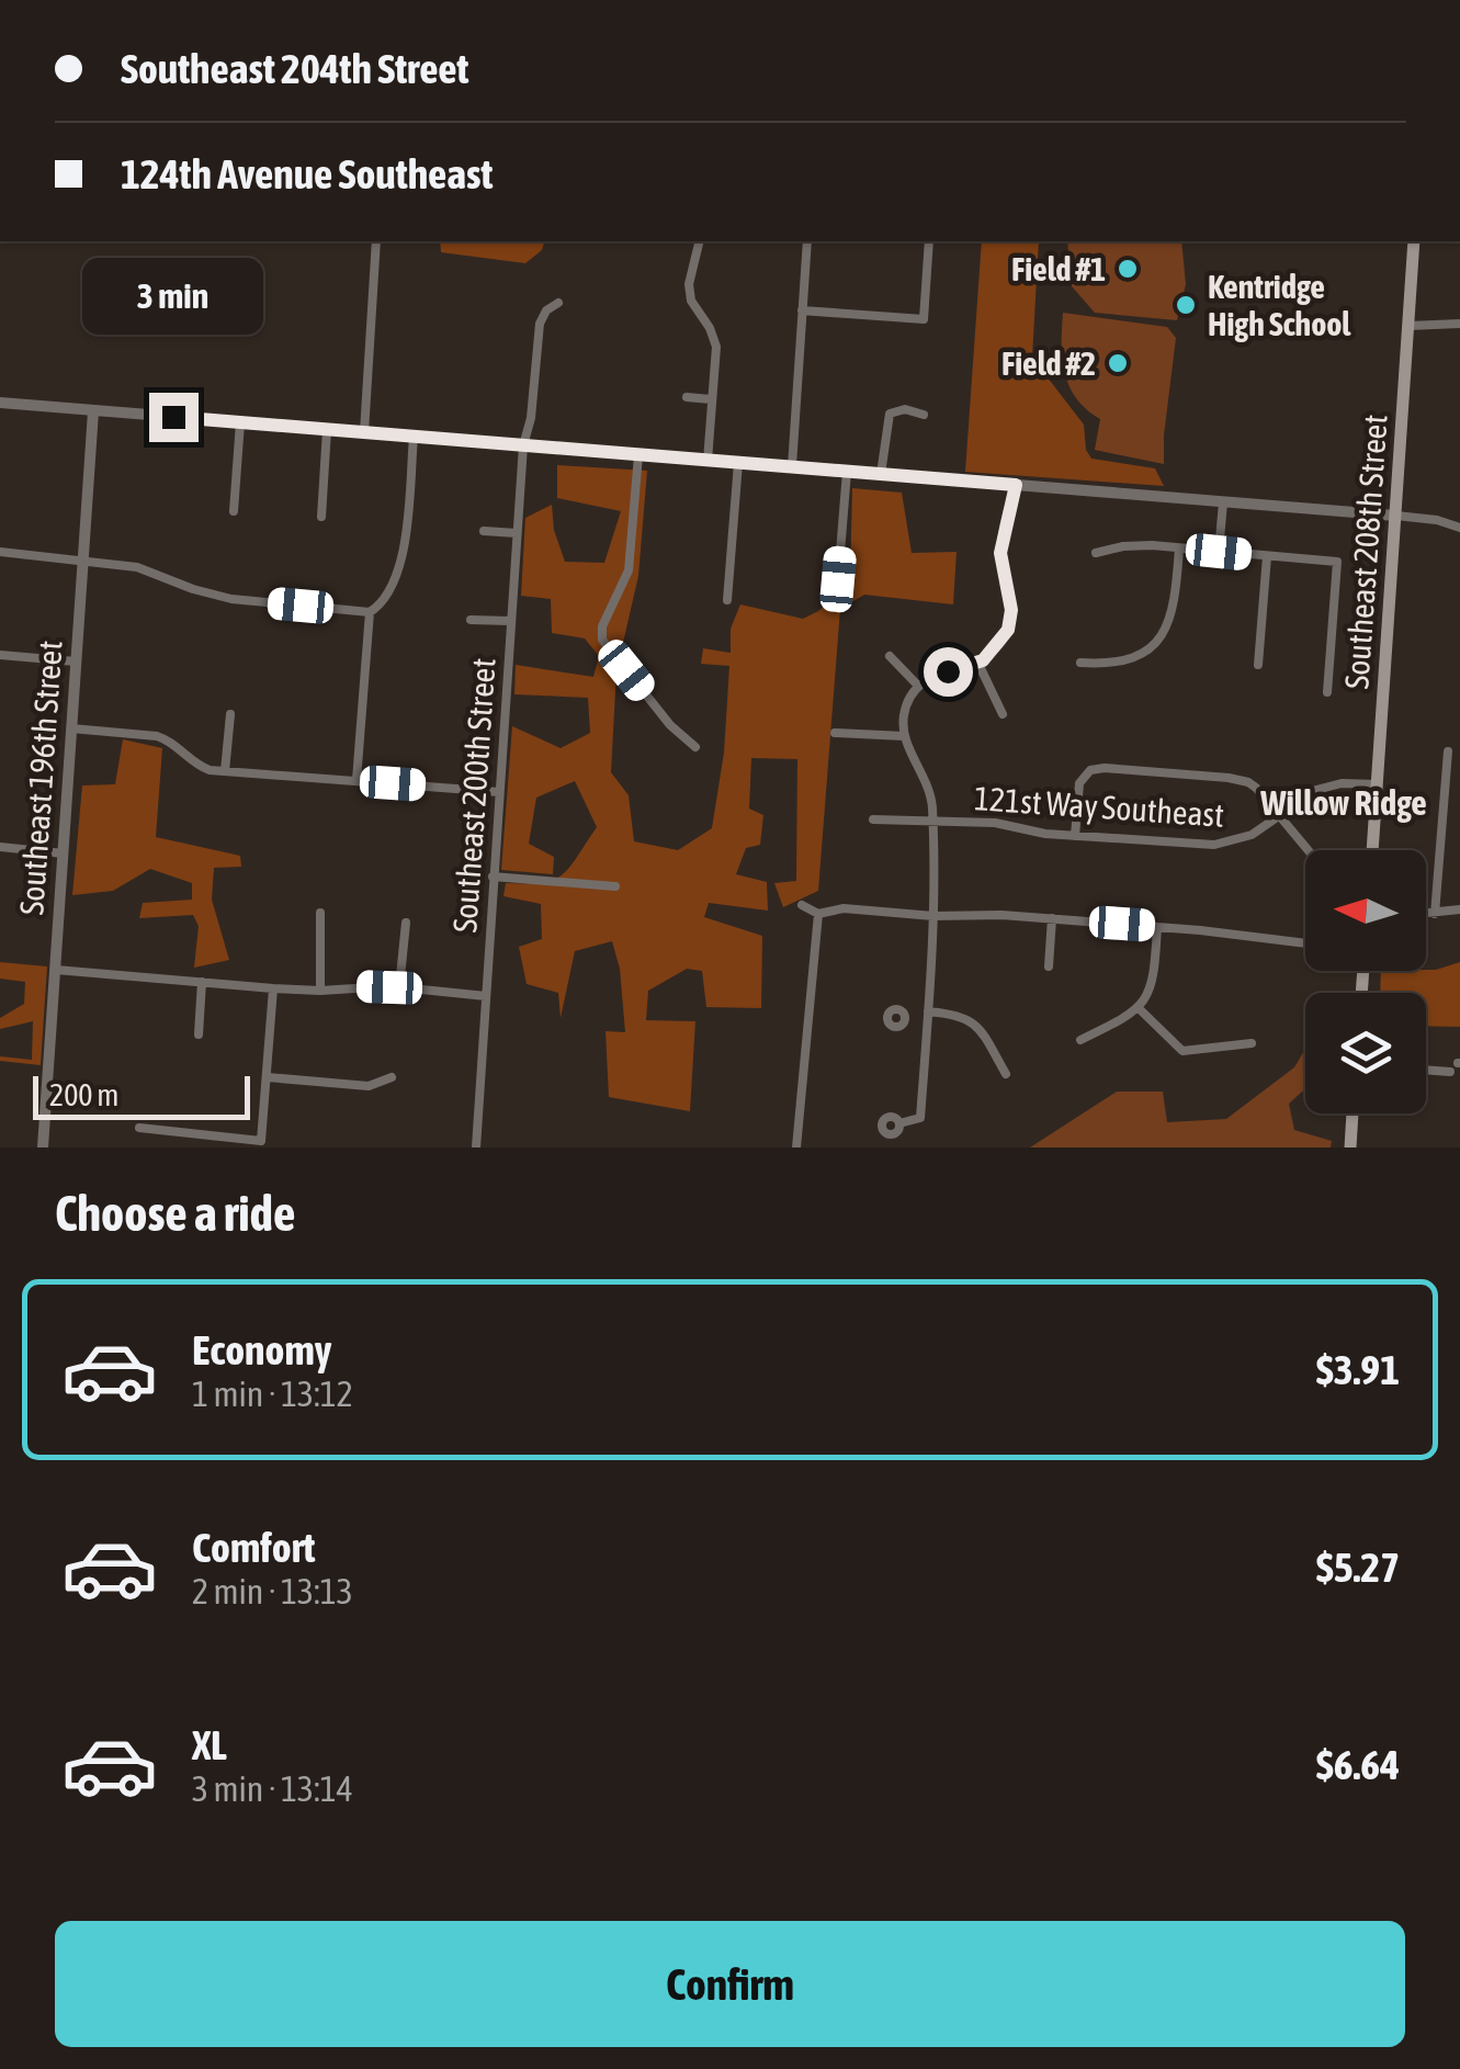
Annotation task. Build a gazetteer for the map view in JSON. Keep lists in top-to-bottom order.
{
  "streets": {
    "main road": ["Southeast 208th Street"],
    "street": ["Southeast 196th Street", "Southeast 200th Street", "121st Way Southeast"]
  },
  "crossings": [
    ["Southeast 208th Street", "121st Way Southeast"]
  ],
  "districts": ["Willow Ridge"],
  "places": ["Field #1", "Kentridge High School", "Field #2"],
  "scale_bar": "200 m",
  "north": "left",
  "page": {
    "banner": ["Southeast 204th Street", "124th Avenue Southeast"],
    "bubble": "3 min",
    "scale": "200 m",
    "heading": "Choose a ride",
    "list": [
      {
        "name": "Economy",
        "note": "1 min · 13:12",
        "value": "$3.91"
      },
      {
        "name": "Comfort",
        "note": "2 min · 13:13",
        "value": "$5.27"
      },
      {
        "name": "XL",
        "note": "3 min · 13:14",
        "value": "$6.64"
      }
    ],
    "buttons": "Confirm"
  }
}
